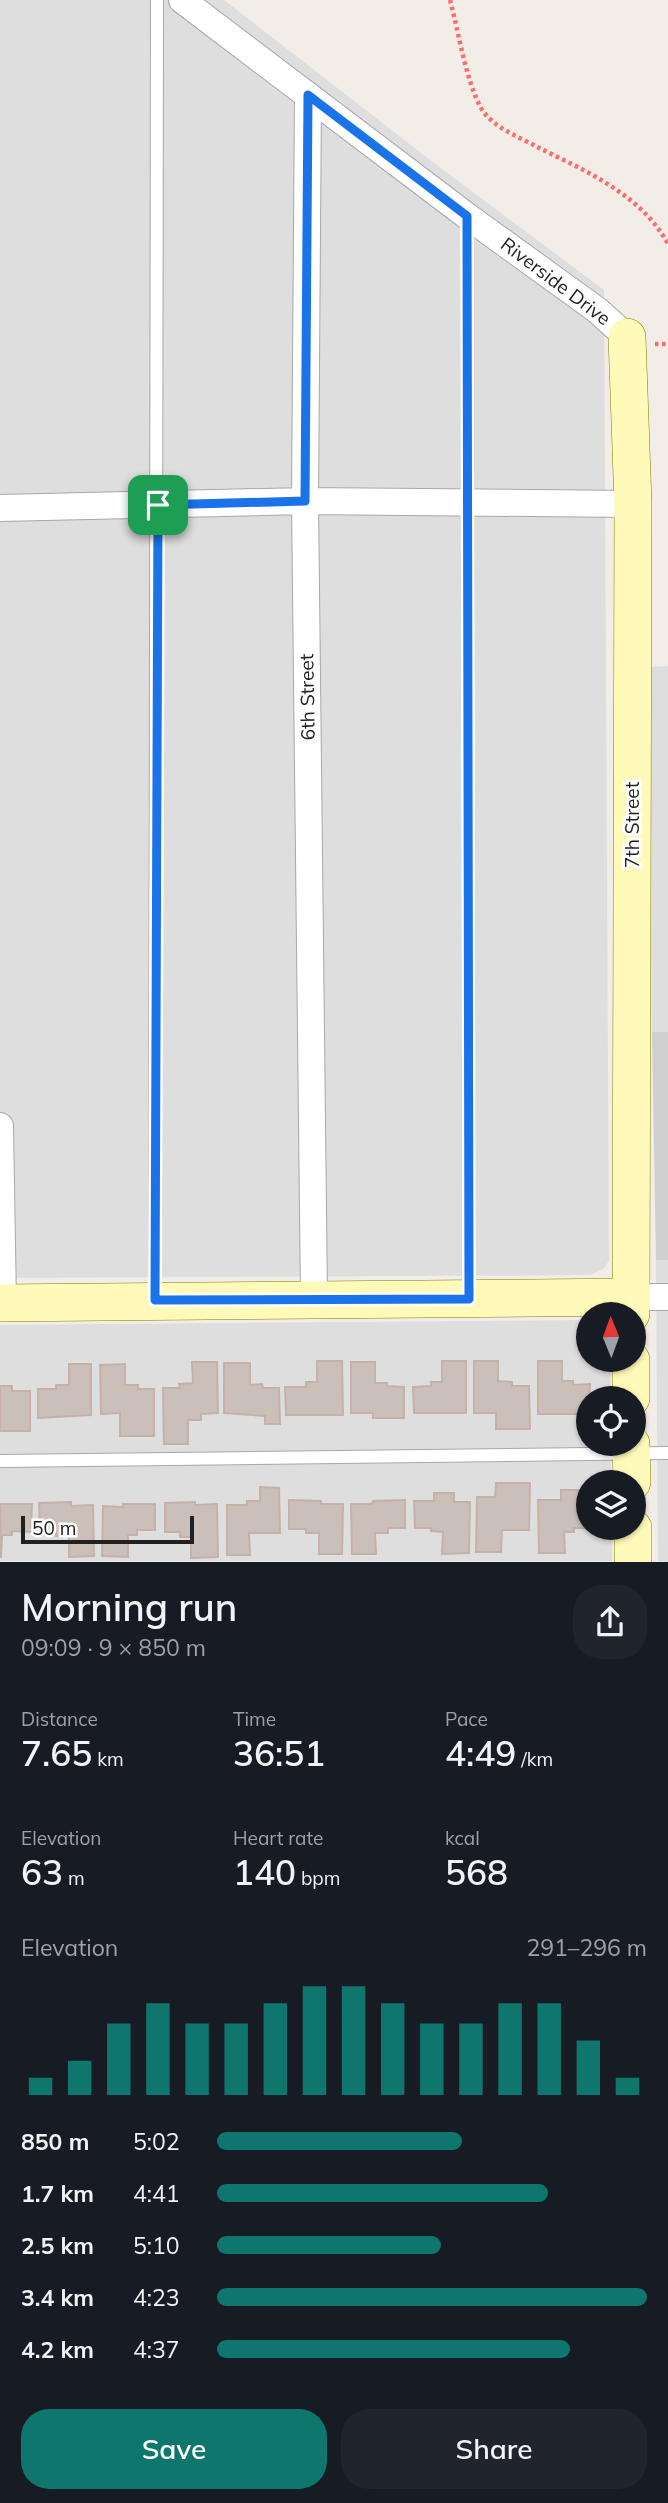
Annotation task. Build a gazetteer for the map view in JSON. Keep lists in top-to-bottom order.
{
  "streets": {
    "street": ["Riverside Drive", "6th Street", "7th Street"]
  },
  "crossings": [
    ["Riverside Drive", "6th Street"],
    ["Riverside Drive", "7th Street"]
  ],
  "scale_bar": "50 m",
  "north": "top",
  "page": {
    "scale": "50 m",
    "heading": ["Morning run", "09:09 · 9 × 850 m"],
    "stats": [
      ["Distance", "7.65 km"],
      ["Time", "36:51"],
      ["Pace", "4:49 /km"],
      ["Elevation", "63 m"],
      ["Heart rate", "140 bpm"],
      ["kcal", "568"]
    ],
    "chart": ["Elevation", "291–296 m"],
    "list": [
      {
        "name": "850 m",
        "note": "5:02"
      },
      {
        "name": "1.7 km",
        "note": "4:41"
      },
      {
        "name": "2.5 km",
        "note": "5:10"
      },
      {
        "name": "3.4 km",
        "note": "4:23"
      },
      {
        "name": "4.2 km",
        "note": "4:37"
      }
    ],
    "buttons": ["Save", "Share"]
  }
}
